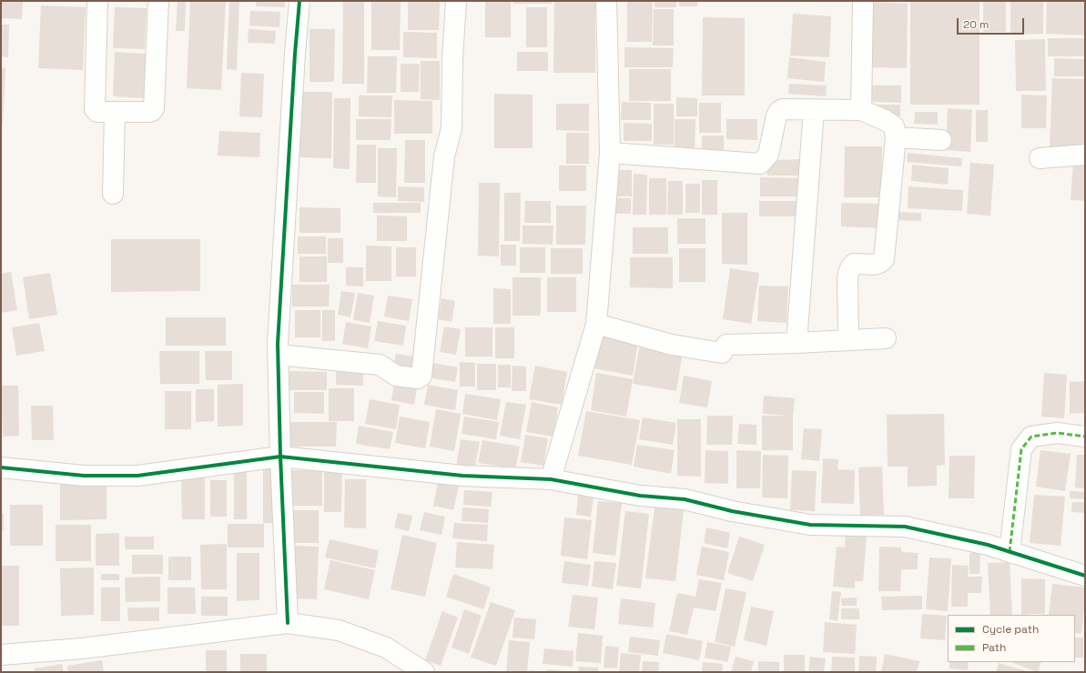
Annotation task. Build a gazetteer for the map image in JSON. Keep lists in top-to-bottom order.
{
  "legend": ["Cycle path", "Path"],
  "scale_bar": "20 m"
}
